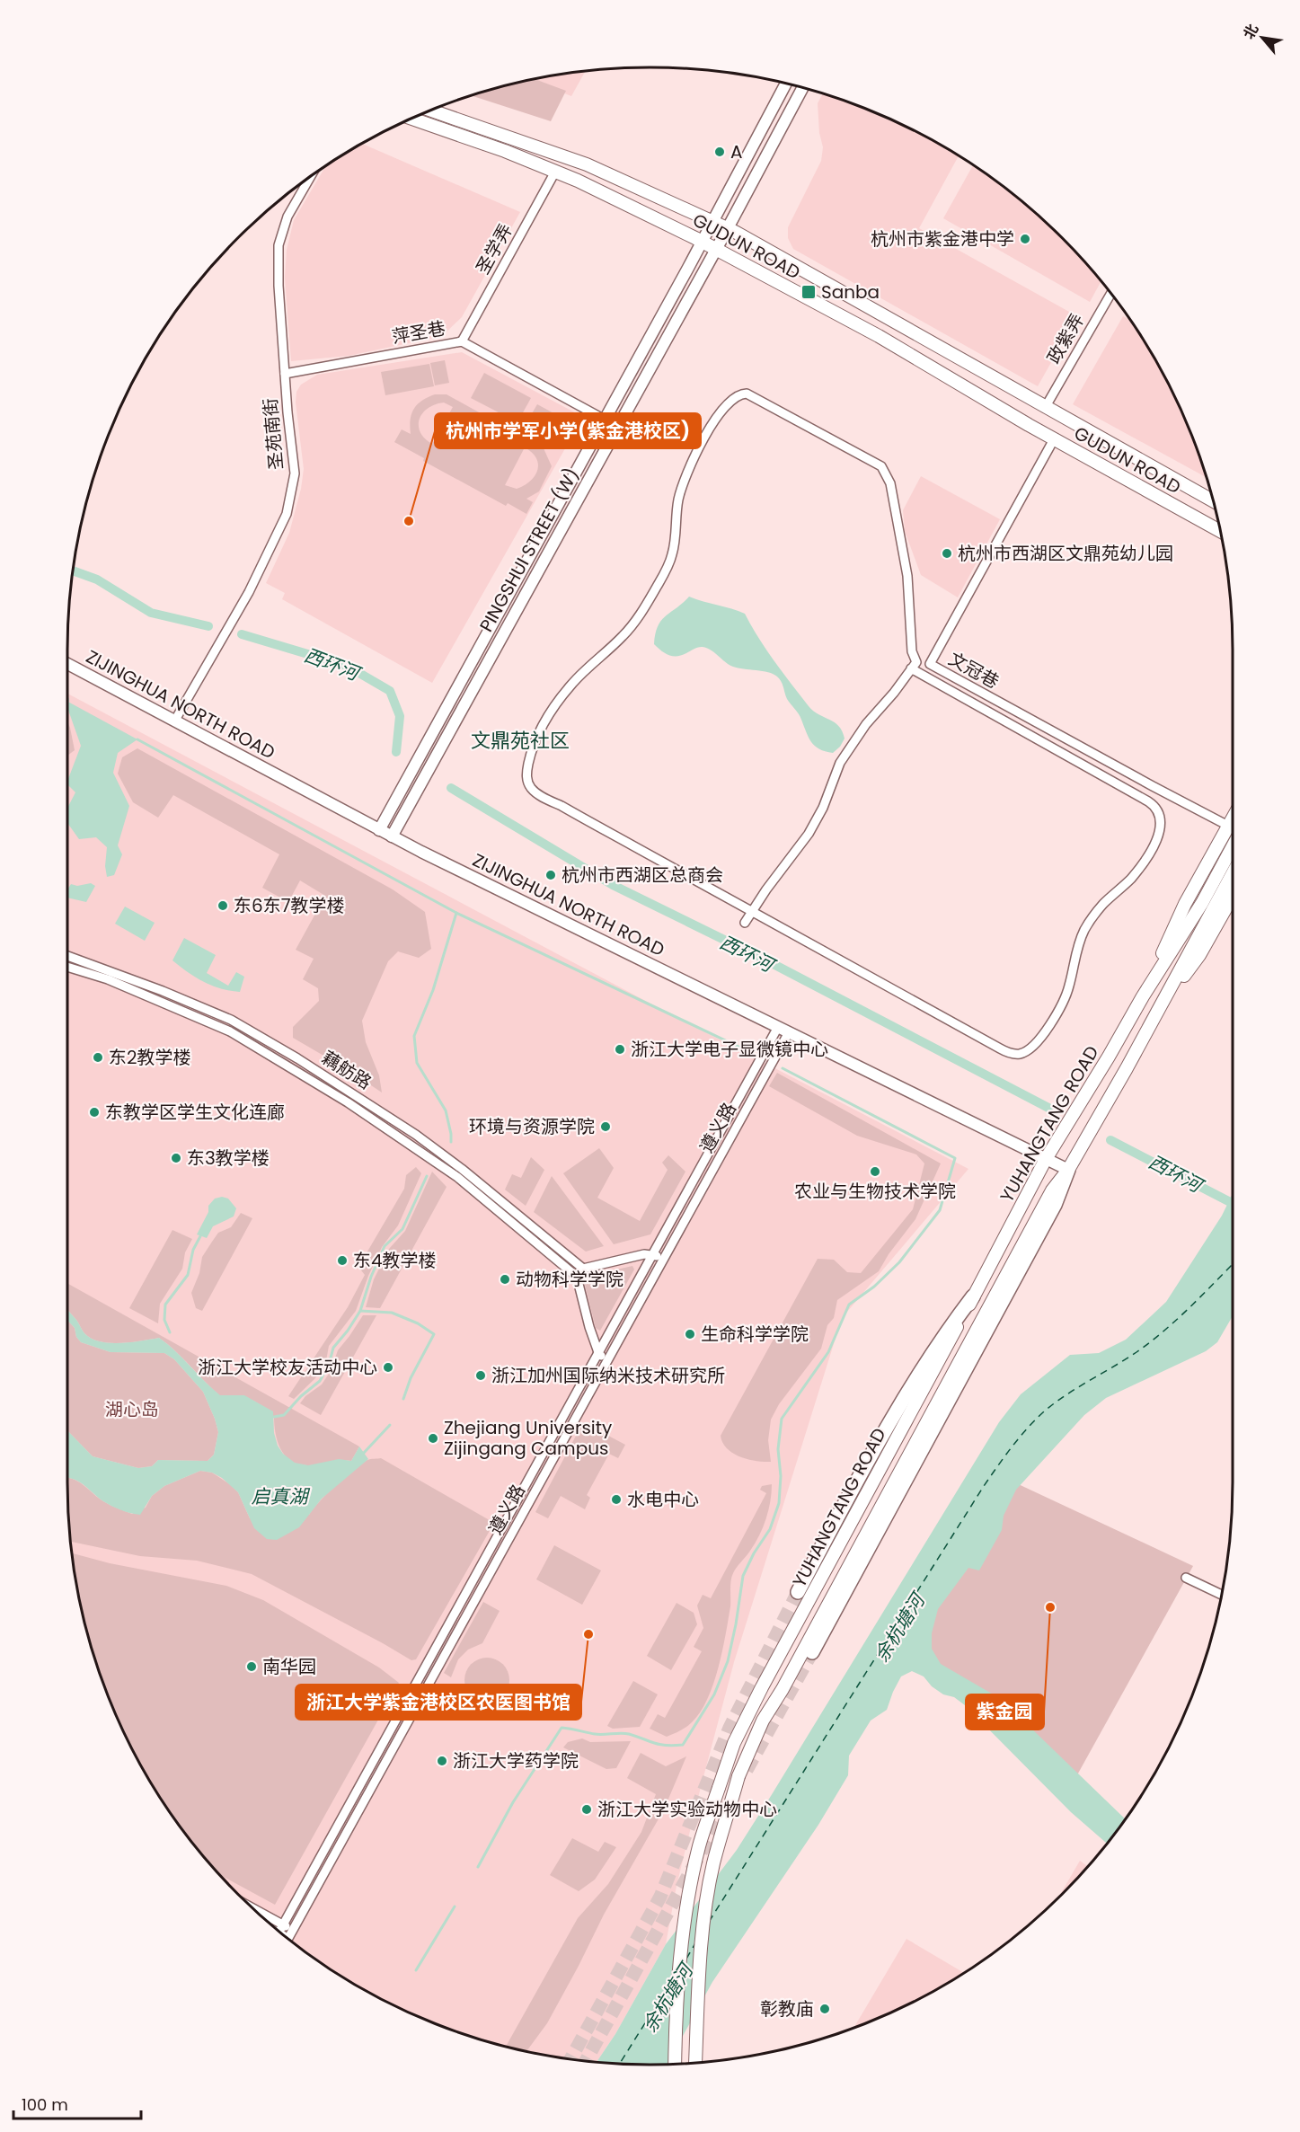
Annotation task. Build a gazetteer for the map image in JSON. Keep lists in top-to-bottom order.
{
  "streets": {
    "main road": [
      "GUDUN ROAD",
      "PINGSHUI STREET (W)",
      "ZIJINGHUA NORTH ROAD",
      "YUHANGTANG ROAD"
    ],
    "street": [
      "圣学弄",
      "萍圣巷",
      "政紫弄",
      "圣苑南街",
      "文冠巷",
      "藕舫路",
      "遵义路"
    ]
  },
  "crossings": [
    ["GUDUN ROAD", "圣学弄"],
    ["GUDUN ROAD", "政紫弄"],
    ["GUDUN ROAD", "PINGSHUI STREET (W)"],
    ["GUDUN ROAD", "文冠巷"],
    ["圣学弄", "萍圣巷"],
    ["萍圣巷", "圣苑南街"],
    ["萍圣巷", "PINGSHUI STREET (W)"],
    ["圣苑南街", "ZIJINGHUA NORTH ROAD"],
    ["PINGSHUI STREET (W)", "ZIJINGHUA NORTH ROAD"],
    ["文冠巷", "YUHANGTANG ROAD"],
    ["ZIJINGHUA NORTH ROAD", "YUHANGTANG ROAD"],
    ["ZIJINGHUA NORTH ROAD", "遵义路"],
    ["藕舫路", "遵义路"]
  ],
  "districts": ["文鼎苑社区"],
  "water": ["西环河", "启真湖", "余杭塘河"],
  "parks": ["湖心岛"],
  "places": {
    "other": [
      "A",
      "杭州市紫金港中学",
      "杭州市学军小学(紫金港校区)",
      "杭州市西湖区文鼎苑幼儿园",
      "杭州市西湖区总商会",
      "东6东7教学楼",
      "浙江大学电子显微镜中心",
      "东2教学楼",
      "东教学区学生文化连廊",
      "环境与资源学院",
      "东3教学楼",
      "农业与生物技术学院",
      "东4教学楼",
      "动物科学学院",
      "生命科学学院",
      "浙江大学校友活动中心",
      "浙江加州国际纳米技术研究所",
      "Zhejiang University Zijingang Campus",
      "水电中心",
      "紫金园",
      "浙江大学紫金港校区农医图书馆",
      "南华园",
      "浙江大学药学院",
      "浙江大学实验动物中心",
      "彰教庙"
    ],
    "transit": ["Sanba"]
  },
  "scale_bar": "100 m",
  "north": "top left"
}
